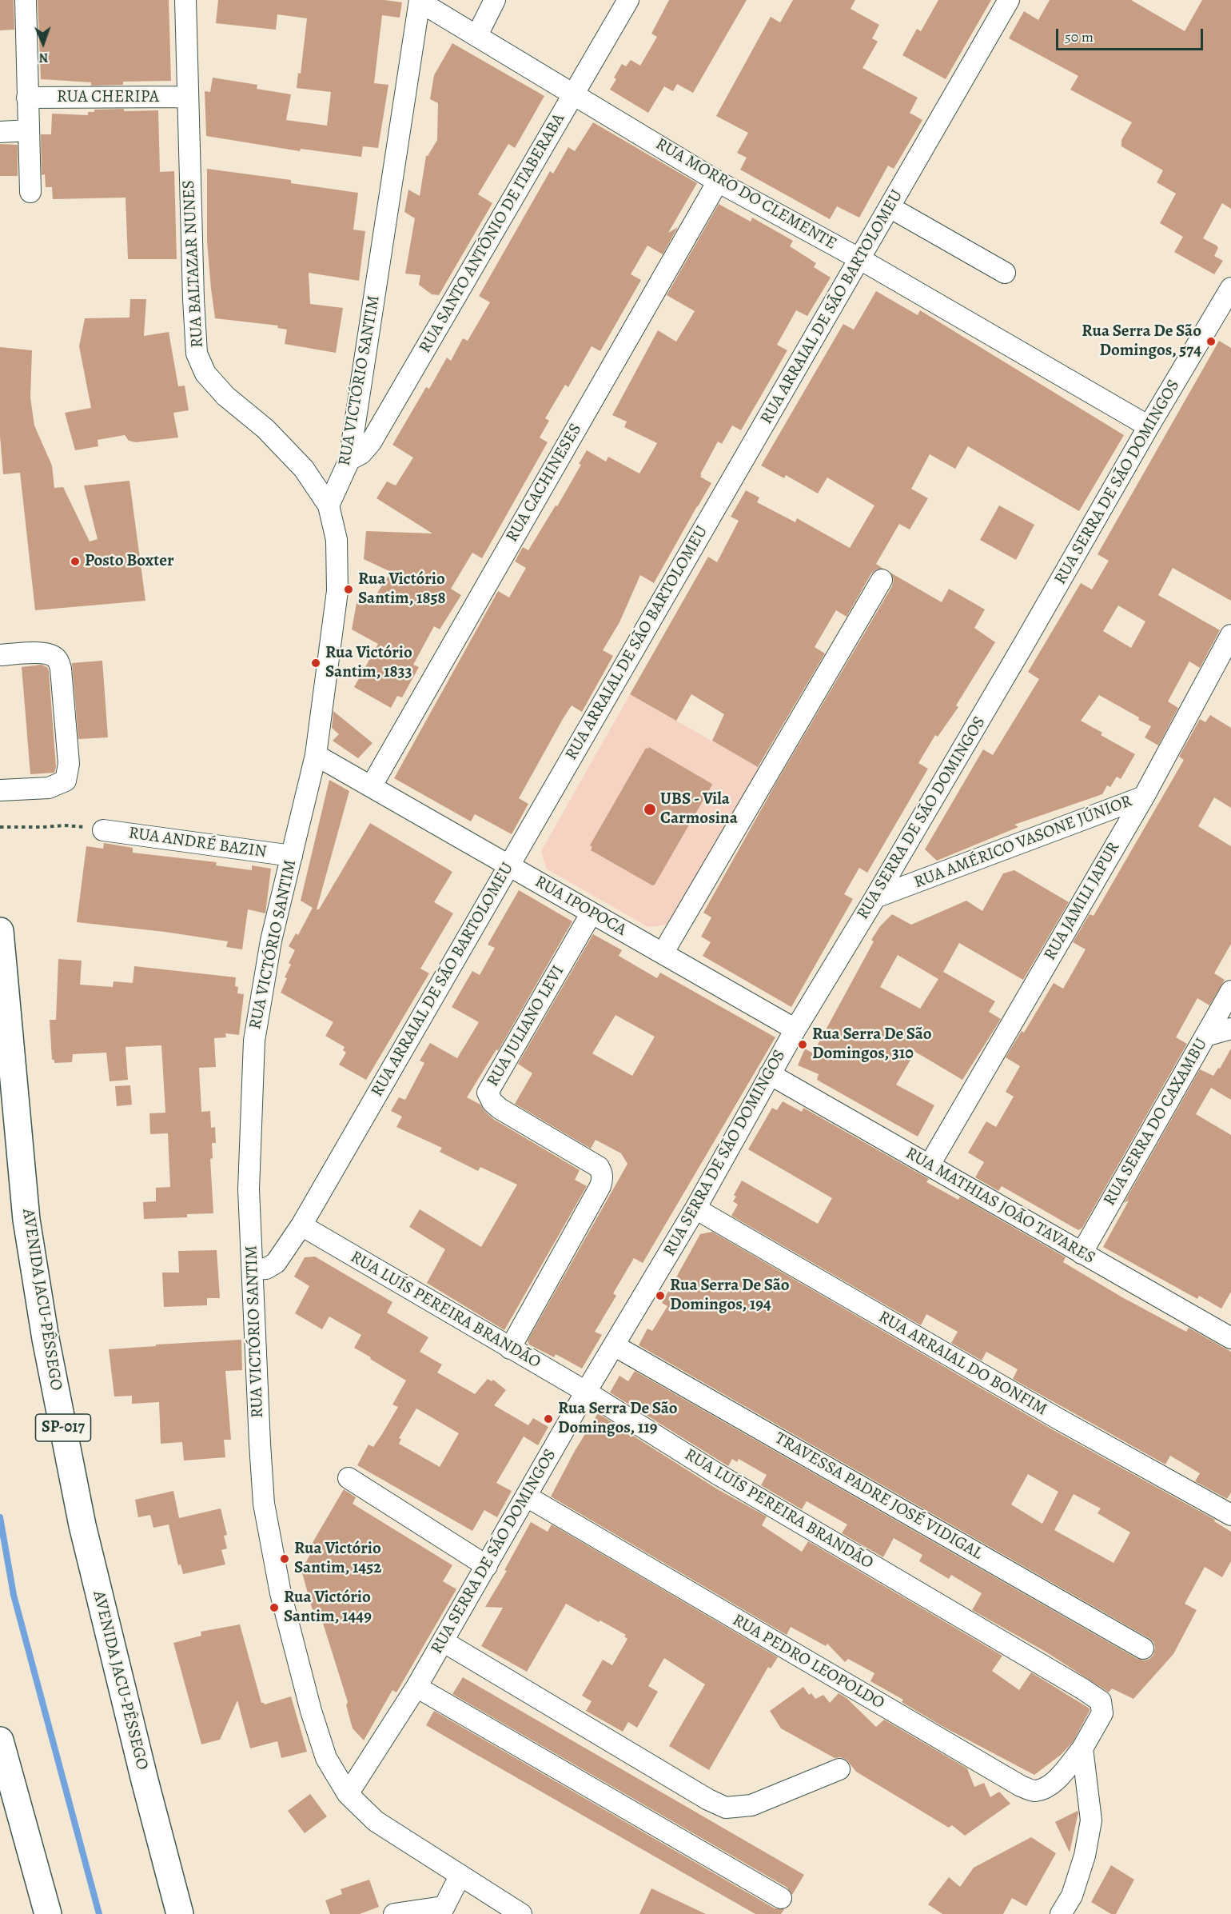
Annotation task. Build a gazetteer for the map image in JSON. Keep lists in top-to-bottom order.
{
  "streets": {
    "highway": ["AVENIDA JACU-PÊSSEGO", "SP-017"],
    "street": [
      "RUA CHERIPA",
      "RUA MORRO DO CLEMENTE",
      "RUA SANTO ANTÔNIO DE ITABERABA",
      "RUA BALTAZAR NUNES",
      "RUA ARRAIAL DE SÃO BARTOLOMEU",
      "RUA VICTÓRIO SANTIM",
      "RUA SERRA DE SÃO DOMINGOS",
      "RUA CACHINESES",
      "RUA AMÉRICO VASONE JÚNIOR",
      "RUA ANDRÉ BAZIN",
      "RUA JAMILI JAPUR",
      "RUA IPOPOCA",
      "RUA JULIANO LEVI",
      "RUA SERRA DO CAXAMBU",
      "RUA MATHIAS JOÃO TAVARES",
      "RUA LUÍS PEREIRA BRANDÃO",
      "RUA ARRAIAL DO BONFIM",
      "TRAVESSA PADRE JOSÉ VIDIGAL",
      "RUA PEDRO LEOPOLDO"
    ]
  },
  "crossings": [
    ["RUA CHERIPA", "RUA BALTAZAR NUNES"],
    ["RUA MORRO DO CLEMENTE", "RUA SANTO ANTÔNIO DE ITABERABA"],
    ["RUA MORRO DO CLEMENTE", "RUA ARRAIAL DE SÃO BARTOLOMEU"],
    ["RUA MORRO DO CLEMENTE", "RUA VICTÓRIO SANTIM"],
    ["RUA MORRO DO CLEMENTE", "RUA SERRA DE SÃO DOMINGOS"],
    ["RUA MORRO DO CLEMENTE", "RUA CACHINESES"],
    ["RUA SANTO ANTÔNIO DE ITABERABA", "RUA VICTÓRIO SANTIM"],
    ["RUA BALTAZAR NUNES", "RUA VICTÓRIO SANTIM"],
    ["RUA ARRAIAL DE SÃO BARTOLOMEU", "RUA VICTÓRIO SANTIM"],
    ["RUA ARRAIAL DE SÃO BARTOLOMEU", "RUA IPOPOCA"],
    ["RUA ARRAIAL DE SÃO BARTOLOMEU", "RUA LUÍS PEREIRA BRANDÃO"],
    ["RUA VICTÓRIO SANTIM", "RUA SERRA DE SÃO DOMINGOS"],
    ["RUA VICTÓRIO SANTIM", "RUA ANDRÉ BAZIN"],
    ["RUA VICTÓRIO SANTIM", "RUA IPOPOCA"],
    ["RUA SERRA DE SÃO DOMINGOS", "RUA AMÉRICO VASONE JÚNIOR"],
    ["RUA SERRA DE SÃO DOMINGOS", "RUA IPOPOCA"],
    ["RUA SERRA DE SÃO DOMINGOS", "RUA MATHIAS JOÃO TAVARES"],
    ["RUA SERRA DE SÃO DOMINGOS", "RUA LUÍS PEREIRA BRANDÃO"],
    ["RUA SERRA DE SÃO DOMINGOS", "RUA ARRAIAL DO BONFIM"],
    ["RUA SERRA DE SÃO DOMINGOS", "TRAVESSA PADRE JOSÉ VIDIGAL"],
    ["RUA SERRA DE SÃO DOMINGOS", "RUA PEDRO LEOPOLDO"],
    ["RUA CACHINESES", "RUA IPOPOCA"],
    ["RUA AMÉRICO VASONE JÚNIOR", "RUA JAMILI JAPUR"],
    ["RUA JAMILI JAPUR", "RUA MATHIAS JOÃO TAVARES"],
    ["RUA IPOPOCA", "RUA JULIANO LEVI"],
    ["RUA JULIANO LEVI", "RUA LUÍS PEREIRA BRANDÃO"],
    ["RUA SERRA DO CAXAMBU", "RUA MATHIAS JOÃO TAVARES"],
    ["RUA LUÍS PEREIRA BRANDÃO", "RUA PEDRO LEOPOLDO"]
  ],
  "places": [
    "Rua Serra De São Domingos, 574",
    "Posto Boxter",
    "Rua Victório Santim, 1858",
    "Rua Victório Santim, 1833",
    "UBS - Vila Carmosina",
    "Rua Serra De São Domingos, 310",
    "Rua Serra De São Domingos, 194",
    "Rua Serra De São Domingos, 119",
    "Rua Victório Santim, 1452",
    "Rua Victório Santim, 1449"
  ],
  "scale_bar": "50 m",
  "north": "bottom"
}
